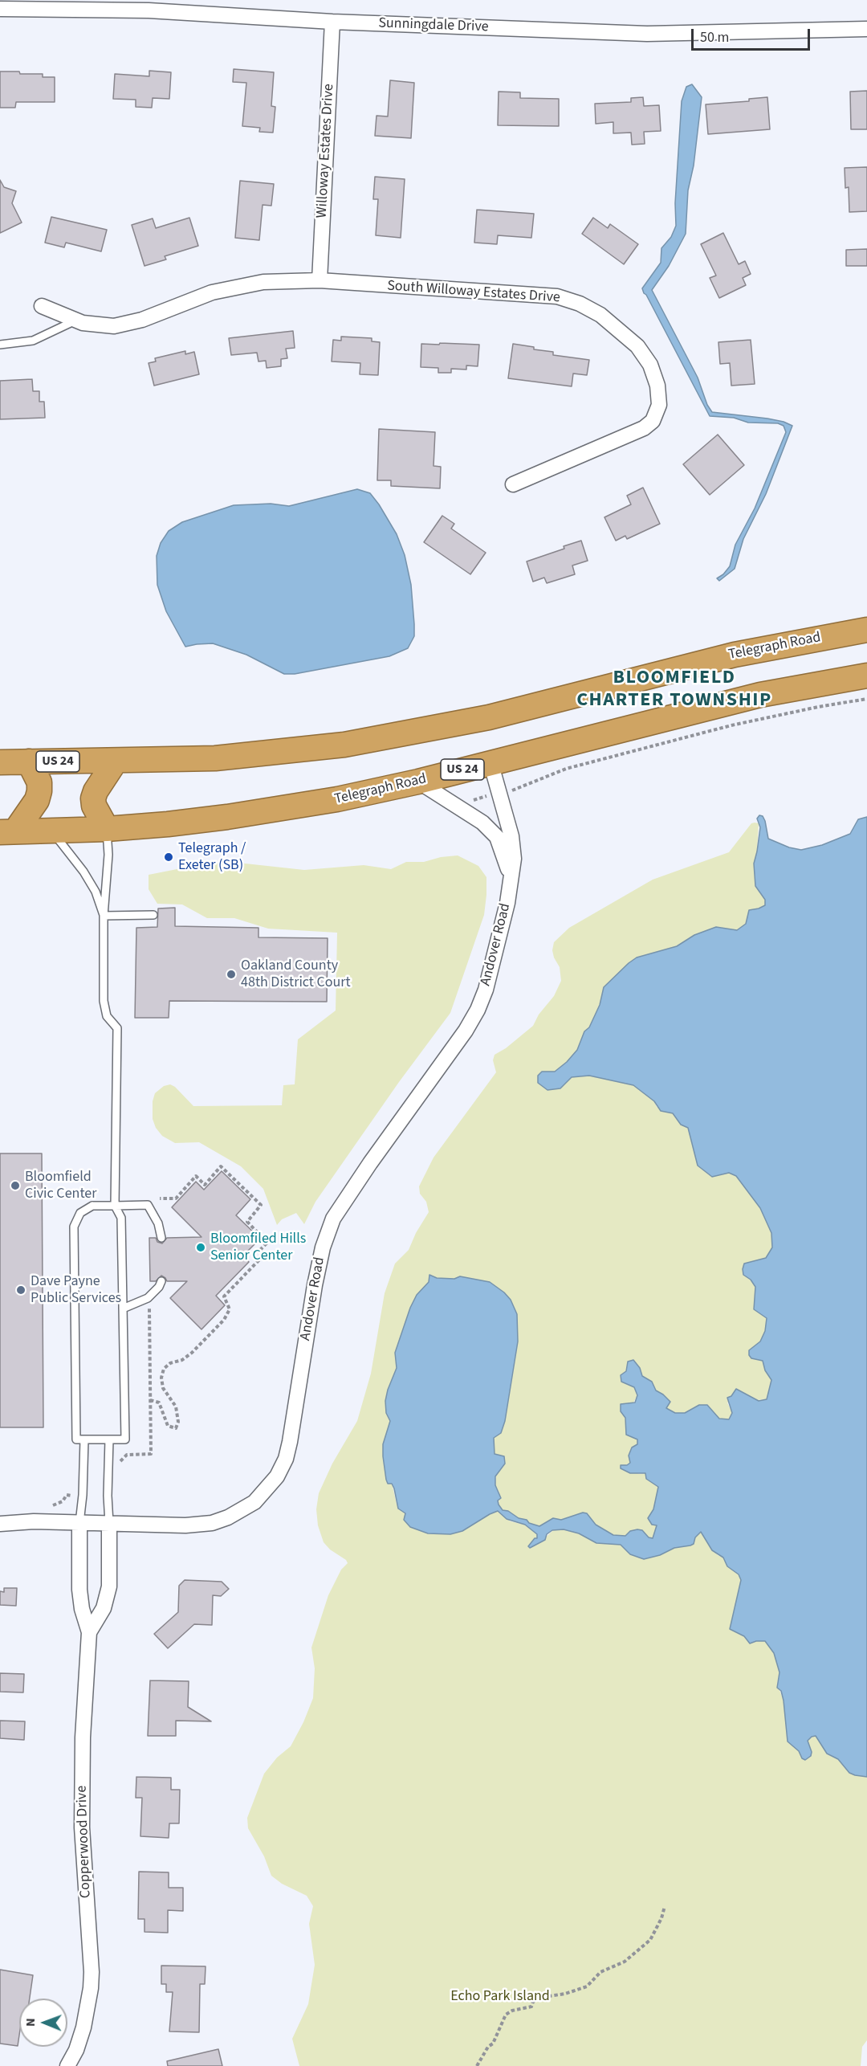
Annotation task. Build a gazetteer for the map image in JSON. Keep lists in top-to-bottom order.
{
  "streets": {
    "highway": ["Telegraph Road", "US 24"],
    "street": [
      "Sunningdale Drive",
      "Willoway Estates Drive",
      "South Willoway Estates Drive",
      "Andover Road",
      "Copperwood Drive"
    ]
  },
  "crossings": [
    ["Sunningdale Drive", "Willoway Estates Drive"],
    ["Willoway Estates Drive", "South Willoway Estates Drive"],
    ["Telegraph Road", "Andover Road"],
    ["Andover Road", "Copperwood Drive"]
  ],
  "districts": ["BLOOMFIELD CHARTER TOWNSHIP"],
  "parks": ["Echo Park Island"],
  "places": [
    "Telegraph / Exeter (SB)",
    "Oakland County 48th District Court",
    "Bloomfield Civic Center",
    "Bloomfiled Hills Senior Center",
    "Dave Payne Public Services"
  ],
  "scale_bar": "50 m",
  "north": "left"
}
